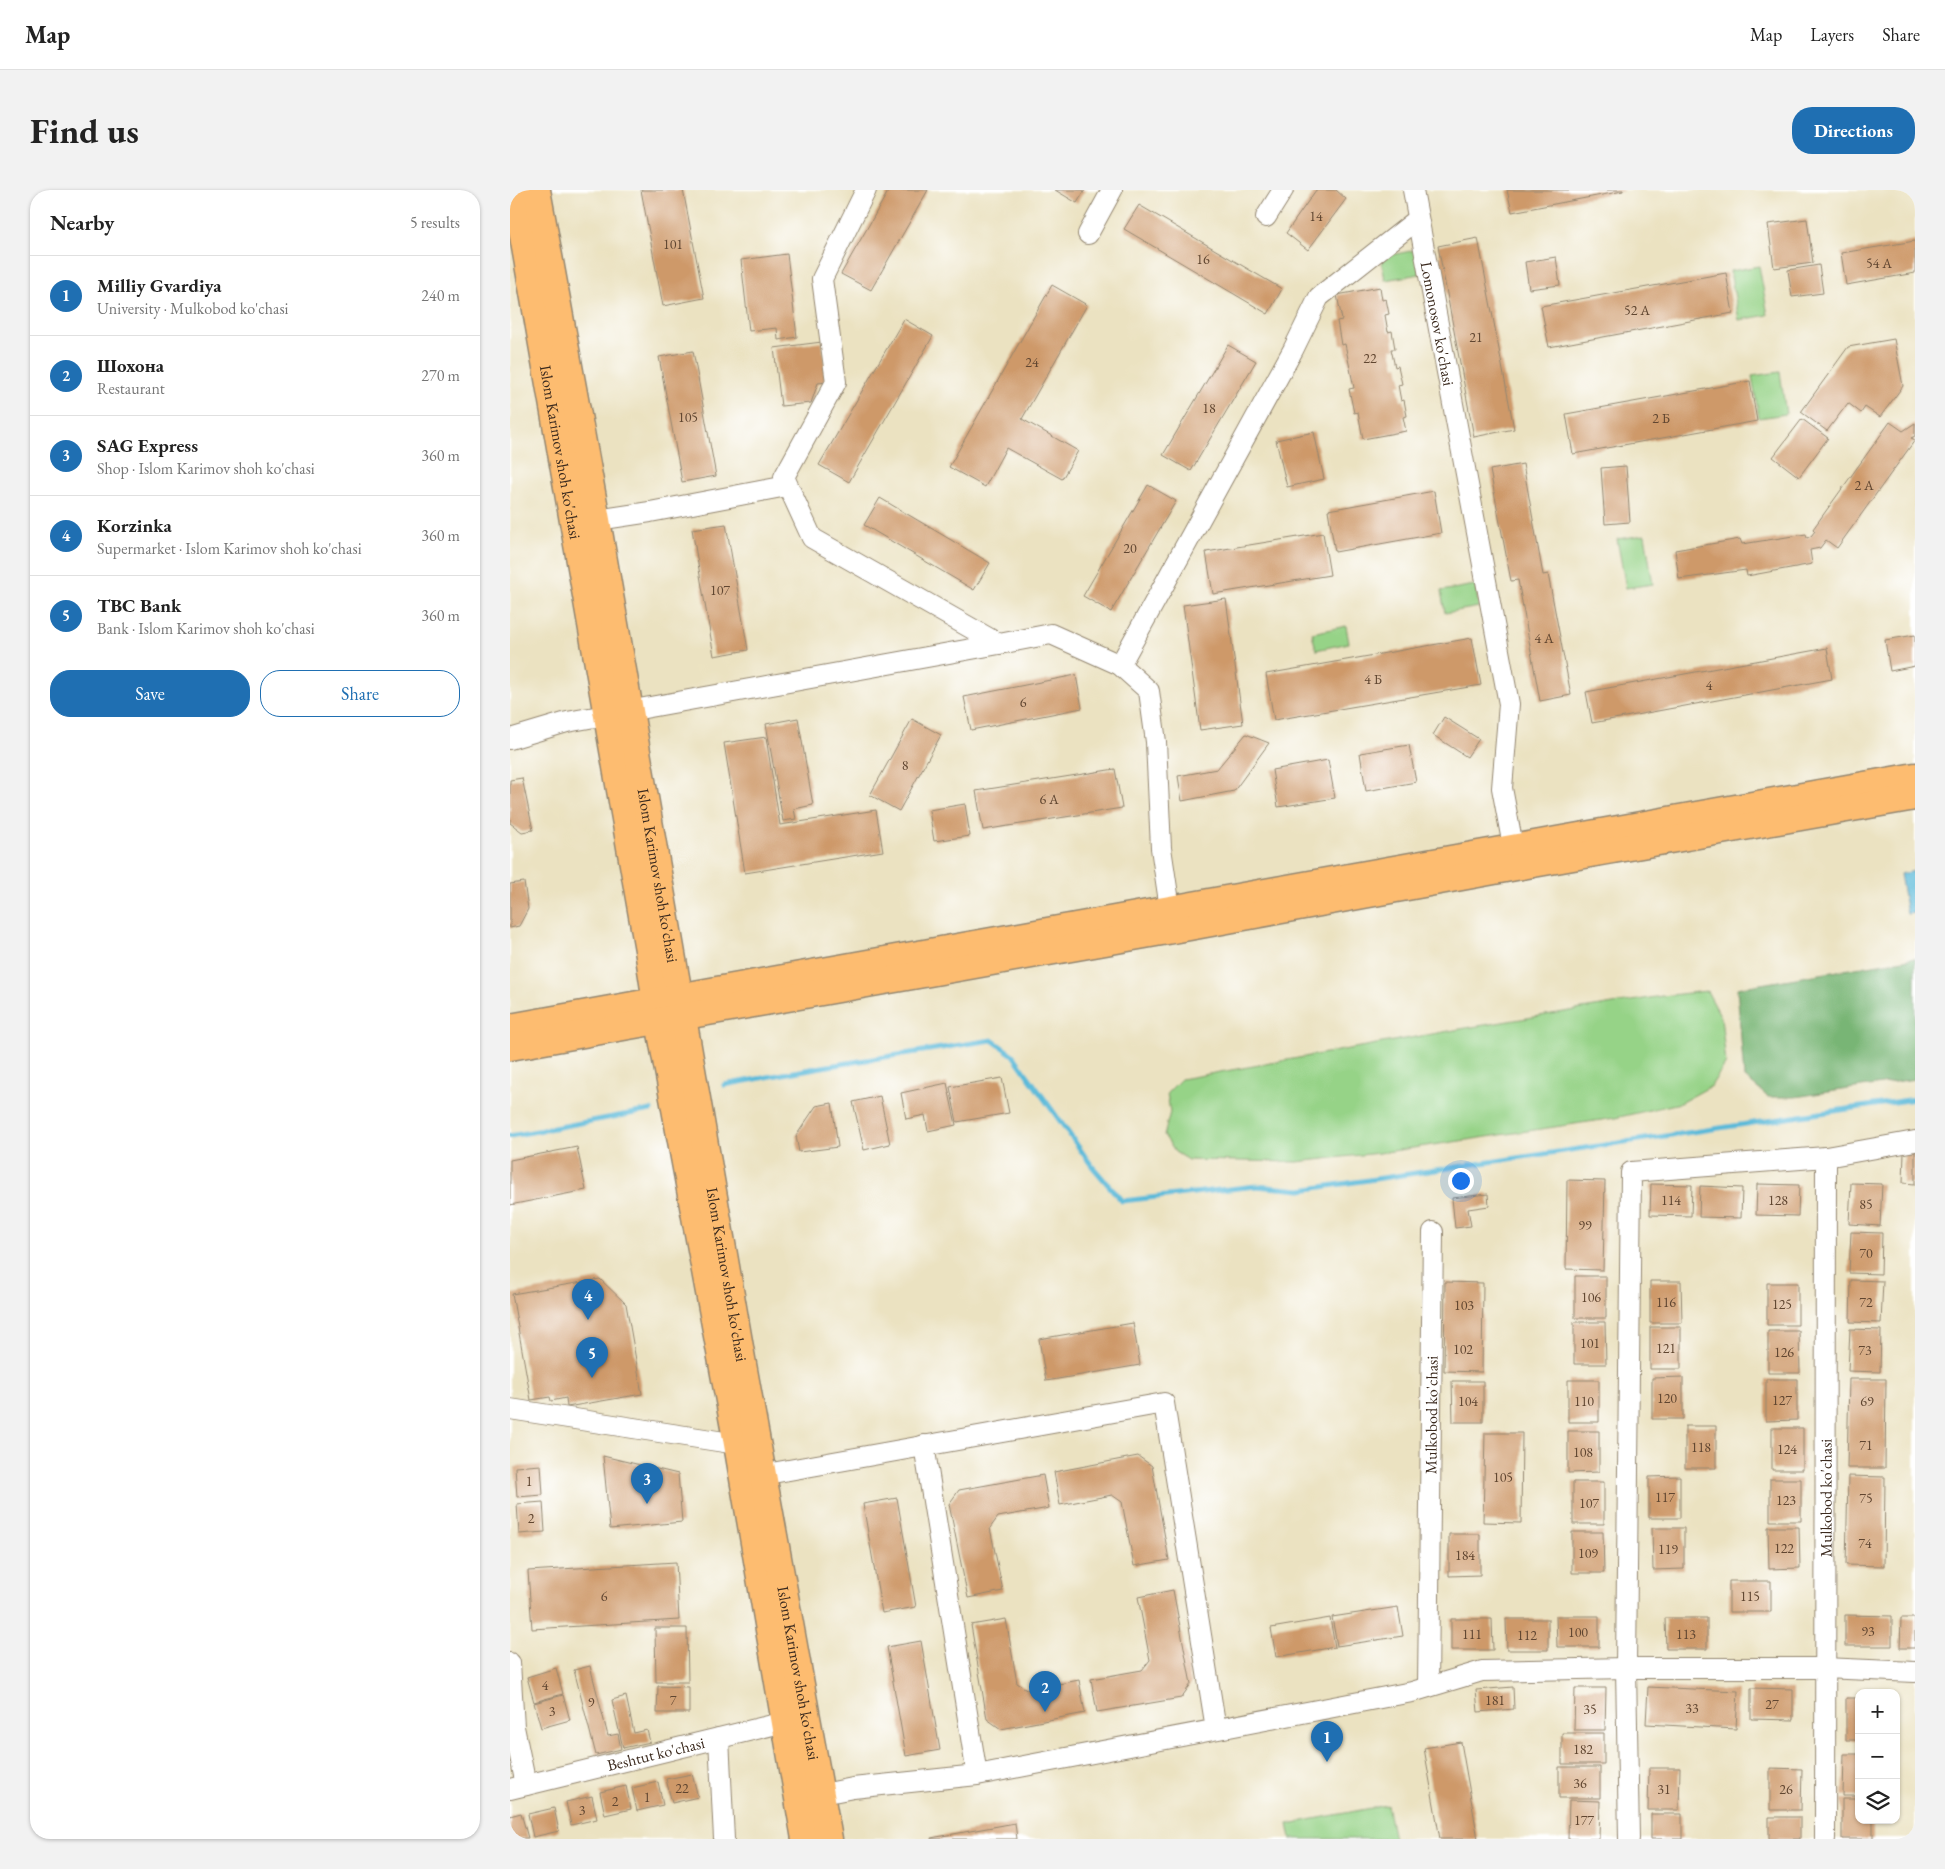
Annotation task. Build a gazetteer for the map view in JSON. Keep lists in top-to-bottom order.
{
  "streets": {
    "main road": ["Islom Karimov shoh ko'chasi"],
    "street": ["Lomonosov ko'chasi", "Mulkobod ko'chasi", "Beshtut ko'chasi"]
  },
  "crossings": [
    ["Islom Karimov shoh ko'chasi", "Beshtut ko'chasi"]
  ],
  "house_numbers": [
    "14",
    "101",
    "16",
    "54 А",
    "52 А",
    "21",
    "22",
    "24",
    "18",
    "105",
    "2 Б",
    "2 А",
    "20",
    "107",
    "4 А",
    "4 Б",
    "4",
    "6",
    "8",
    "6 А",
    "114",
    "128",
    "85",
    "99",
    "70",
    "106",
    "116",
    "72",
    "125",
    "103",
    "101",
    "121",
    "102",
    "73",
    "126",
    "120",
    "127",
    "104",
    "110",
    "69",
    "71",
    "118",
    "124",
    "108",
    "105",
    "1",
    "117",
    "75",
    "123",
    "107",
    "2",
    "74",
    "122",
    "119",
    "109",
    "184",
    "6",
    "115",
    "93",
    "100",
    "111",
    "113",
    "112",
    "4",
    "7",
    "181",
    "9",
    "27",
    "33",
    "35",
    "3",
    "182",
    "36",
    "22",
    "31",
    "26",
    "1",
    "2",
    "3",
    "177"
  ],
  "page": {
    "header": "Map",
    "nav": ["Map", "Layers", "Share"],
    "buttons": [
      "Directions",
      ["Save", "Share"]
    ],
    "title": "Find us",
    "heading": ["Nearby", "5 results"],
    "list": [
      {
        "mark": "1",
        "name": "Milliy Gvardiya",
        "note": "University · Mulkobod ko'chasi",
        "value": "240 m"
      },
      {
        "mark": "2",
        "name": "Шохона",
        "note": "Restaurant",
        "value": "270 m"
      },
      {
        "mark": "3",
        "name": "SAG Express",
        "note": "Shop · Islom Karimov shoh ko'chasi",
        "value": "360 m"
      },
      {
        "mark": "4",
        "name": "Korzinka",
        "note": "Supermarket · Islom Karimov shoh ko'chasi",
        "value": "360 m"
      },
      {
        "mark": "5",
        "name": "TBC Bank",
        "note": "Bank · Islom Karimov shoh ko'chasi",
        "value": "360 m"
      }
    ],
    "pins": [
      "4",
      "5",
      "3",
      "2",
      "1"
    ],
    "map_buttons": ["+", "−"]
  }
}
